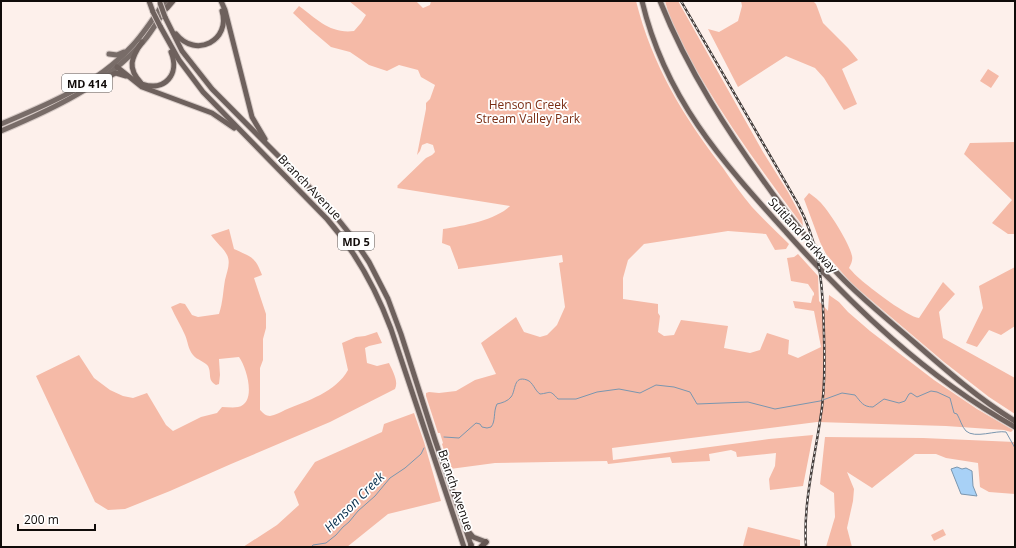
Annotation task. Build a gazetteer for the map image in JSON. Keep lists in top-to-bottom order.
{
  "streets": {
    "highway": ["Branch Avenue", "Suitland Parkway", "MD 5"],
    "main road": ["MD 414"]
  },
  "crossings": [
    ["MD 414", "Branch Avenue"]
  ],
  "water": ["Henson Creek"],
  "parks": ["Henson Creek Stream Valley Park"],
  "scale_bar": "200 m"
}
